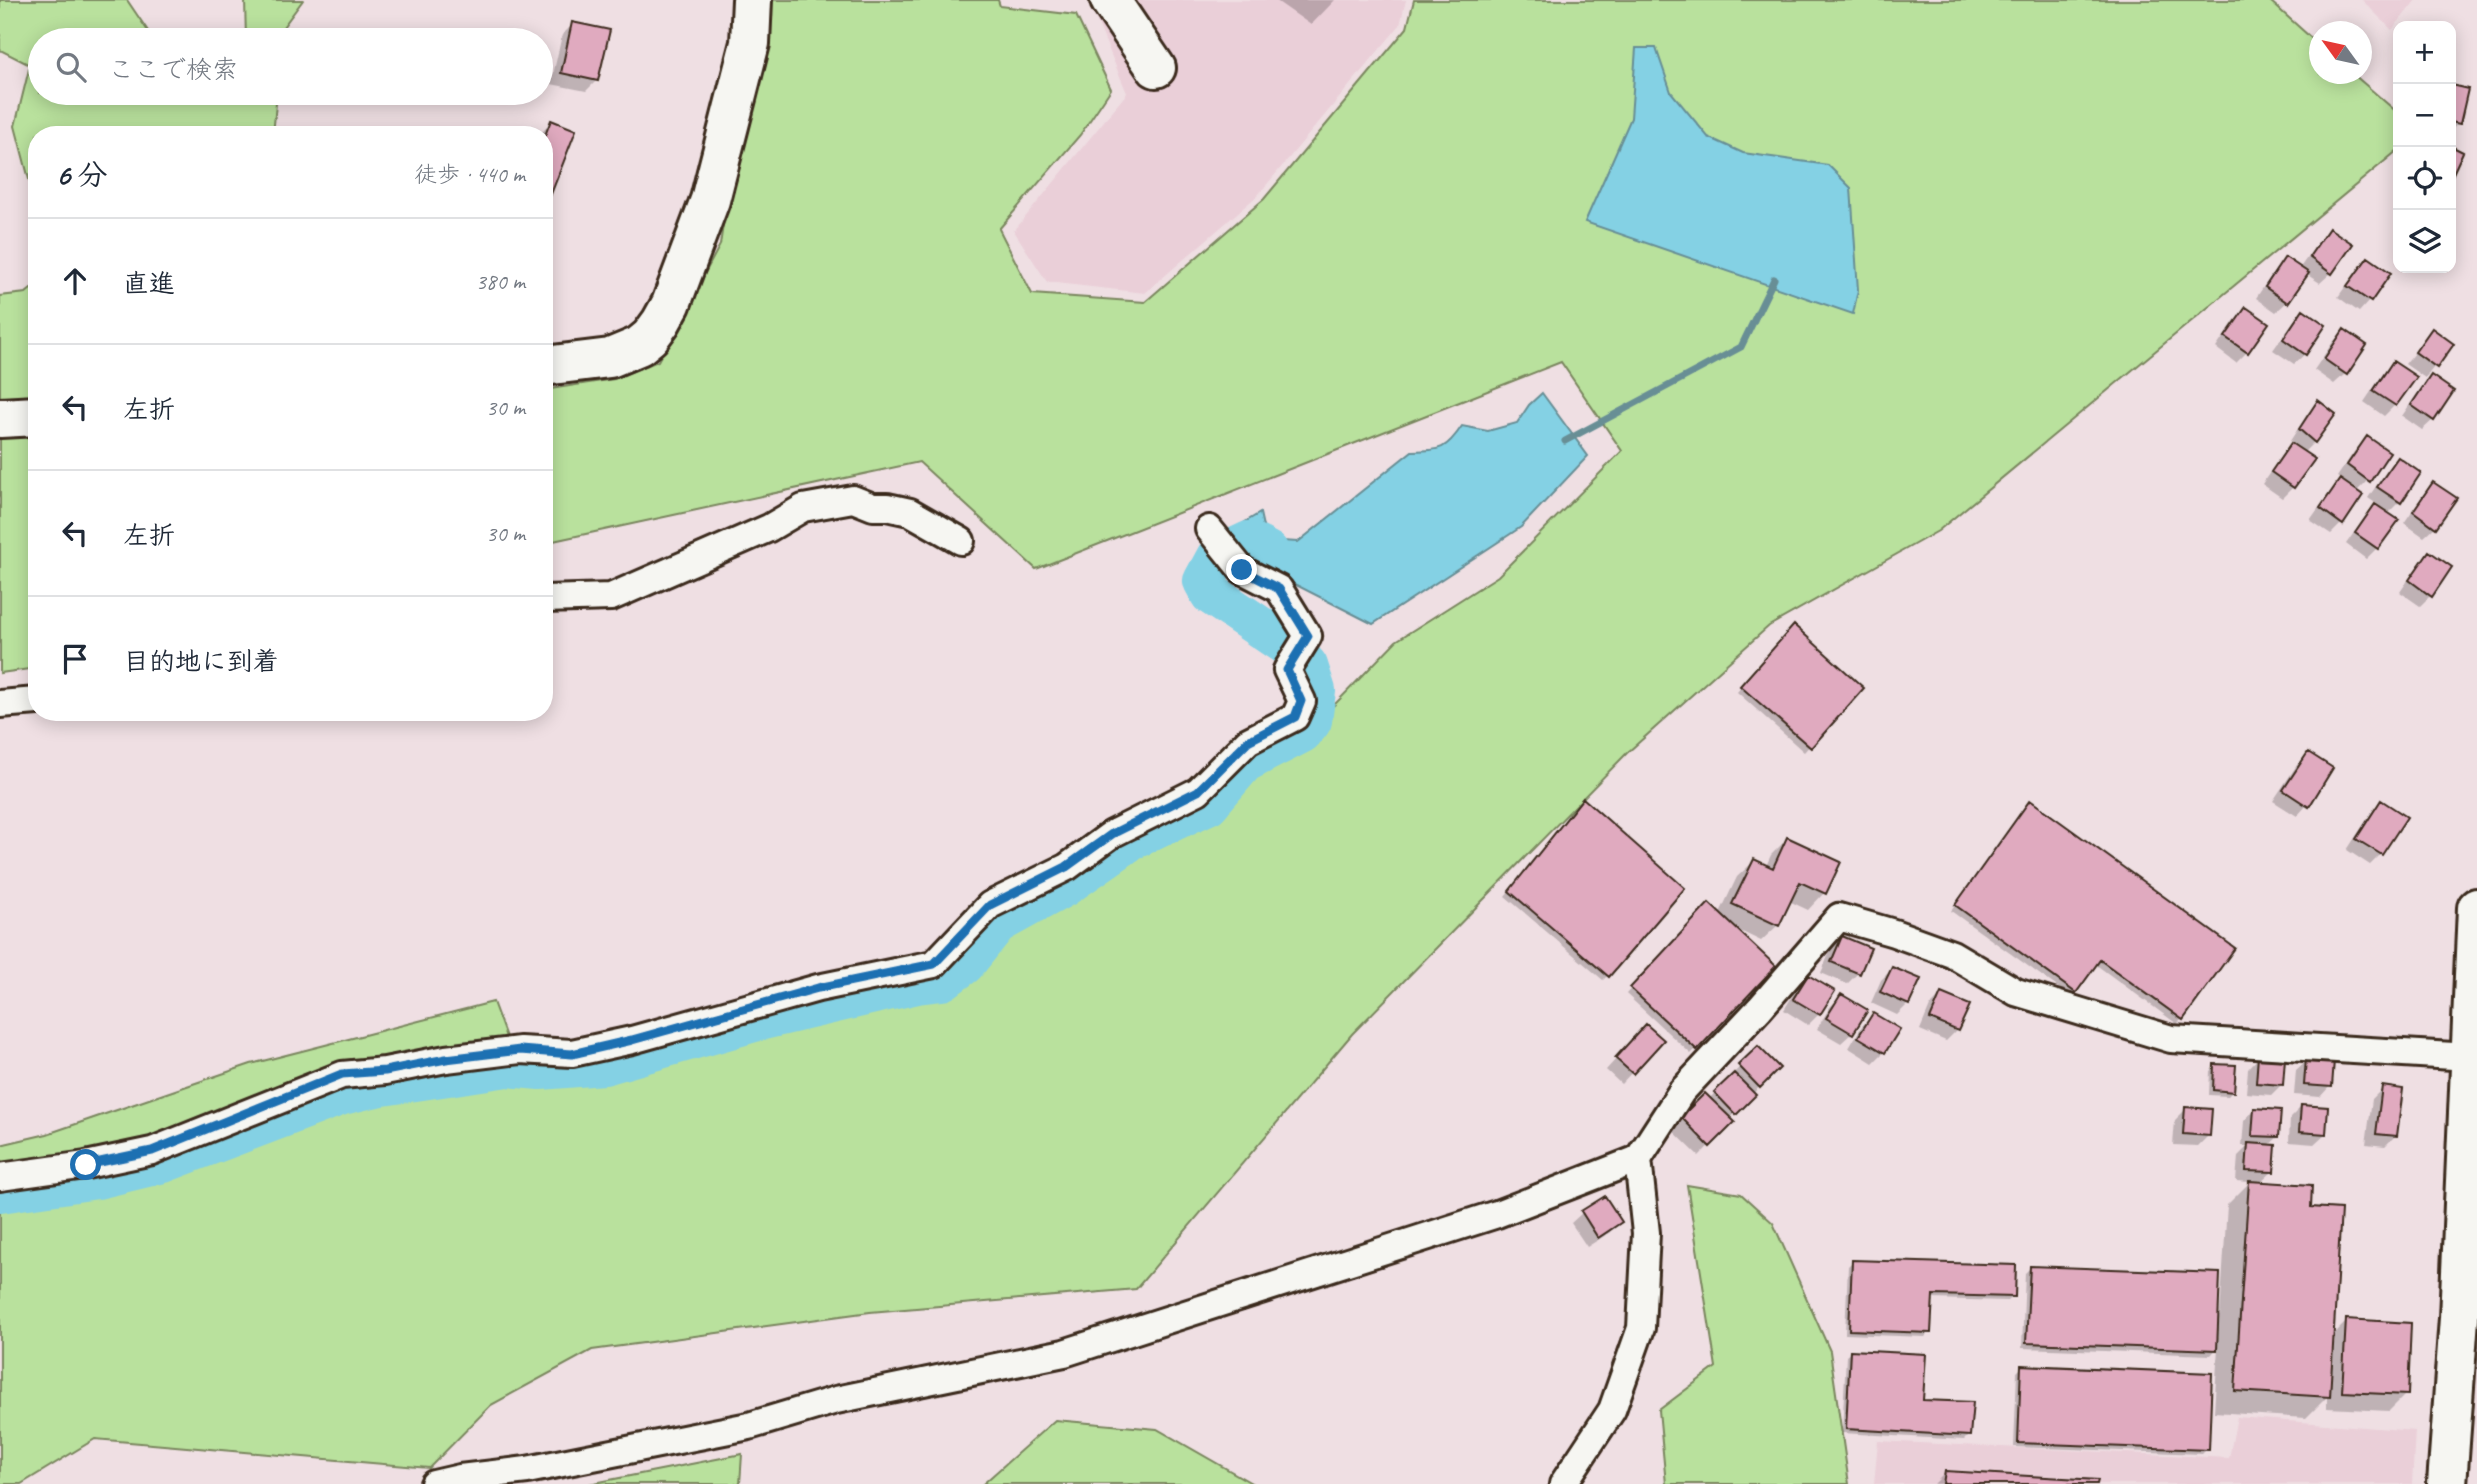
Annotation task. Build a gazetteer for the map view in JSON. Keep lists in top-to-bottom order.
{
  "north": "top left",
  "page": {
    "map_buttons": ["+", "−"],
    "search": "ここで検索",
    "heading": ["6 分", "徒歩 · 440 m"],
    "list": [
      ["直進", "380 m"],
      ["左折", "30 m"],
      ["左折", "30 m"],
      "目的地に到着"
    ]
  }
}
